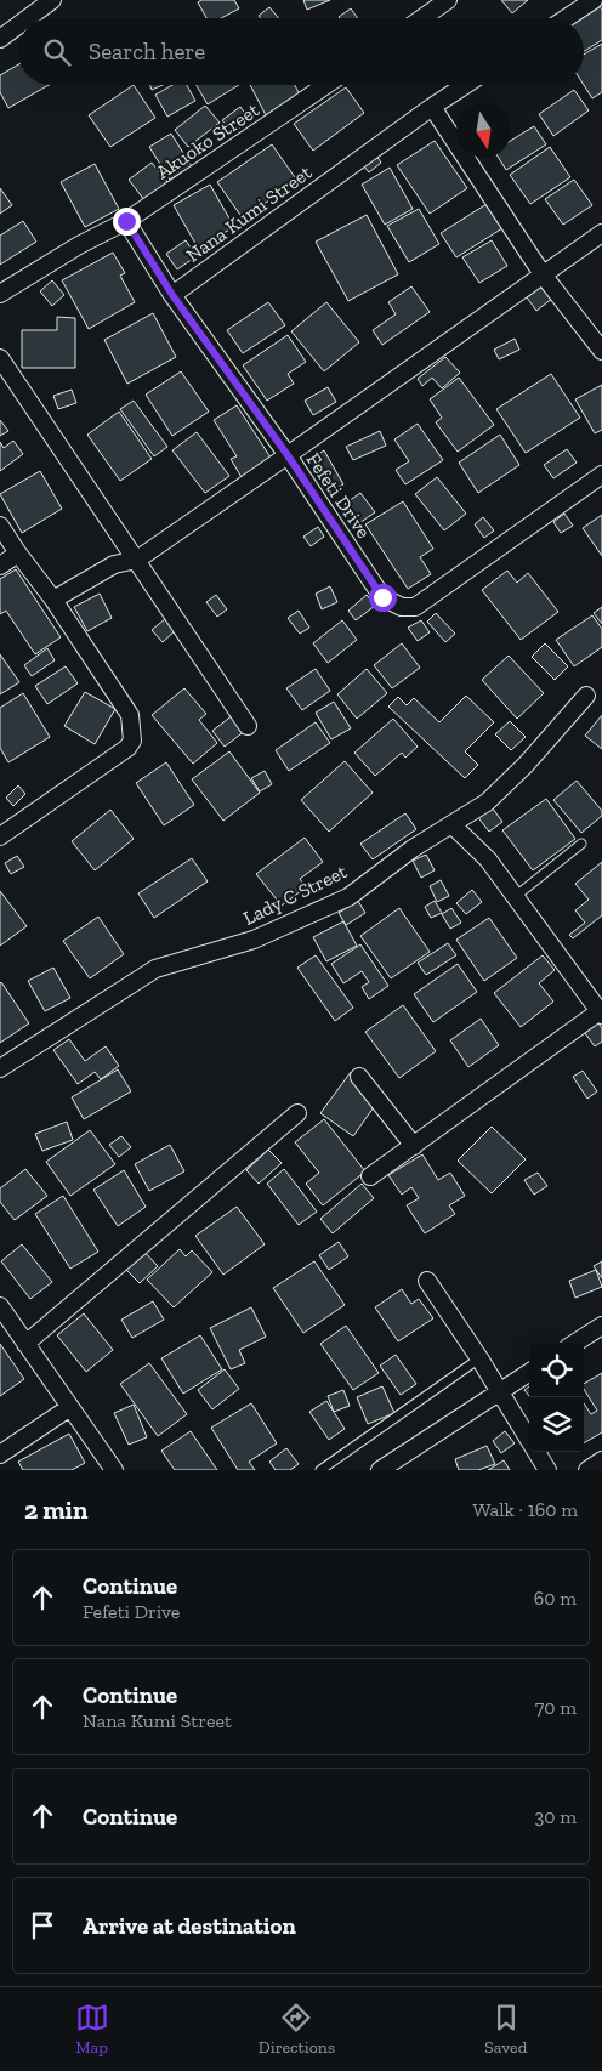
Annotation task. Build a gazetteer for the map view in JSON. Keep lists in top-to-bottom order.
{
  "streets": {
    "street": [
      "Akuoko Street",
      "Nana Kumi Street",
      "Fefeti Drive",
      "Lady C Street"
    ]
  },
  "north": "bottom",
  "page": {
    "search": "Search here",
    "heading": ["2 min", "Walk · 160 m"],
    "list": [
      ["Continue", "Fefeti Drive", "60 m"],
      ["Continue", "Nana Kumi Street", "70 m"],
      ["Continue", "30 m"],
      "Arrive at destination"
    ],
    "nav": ["Map", "Directions", "Saved"]
  }
}
